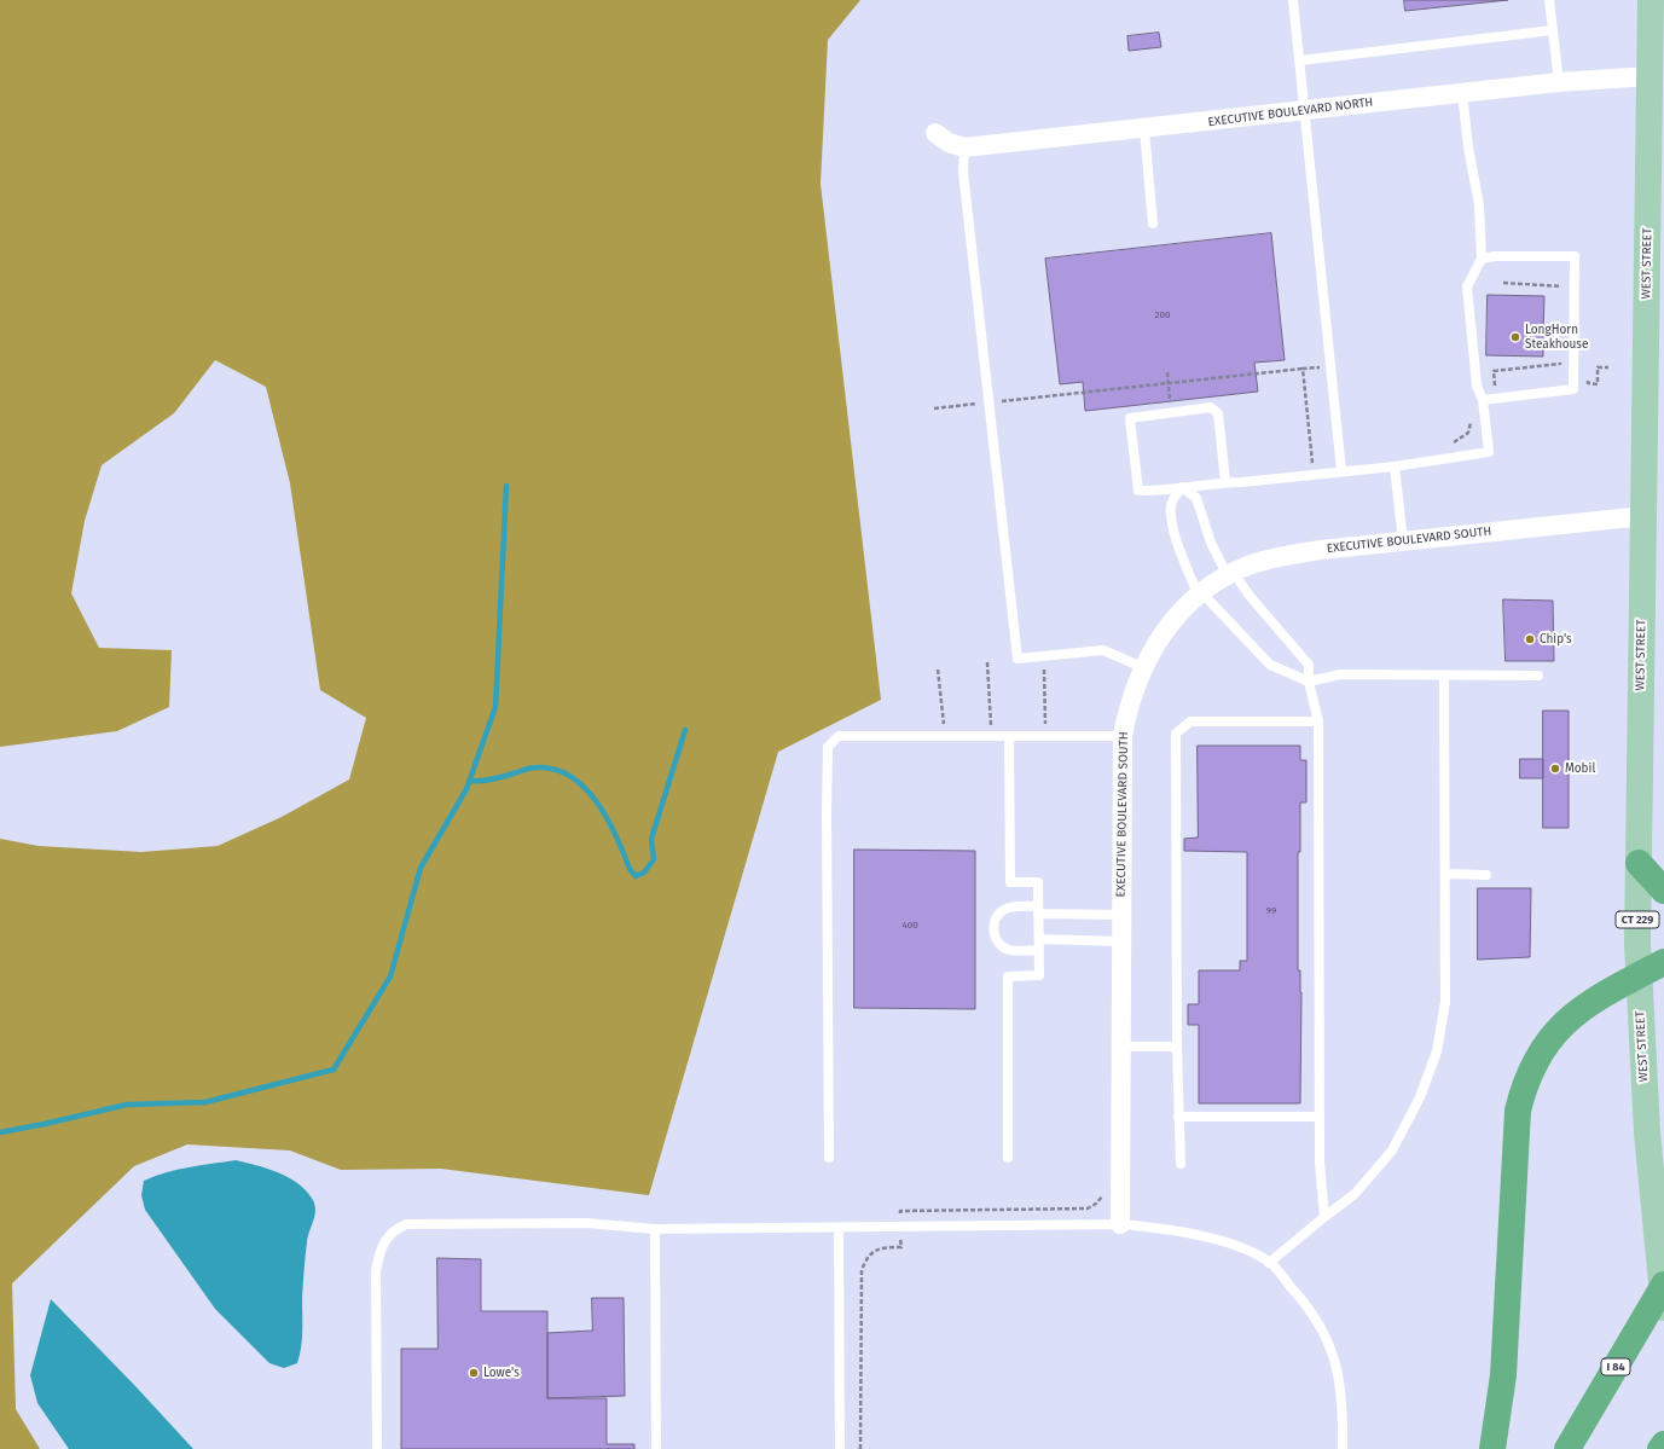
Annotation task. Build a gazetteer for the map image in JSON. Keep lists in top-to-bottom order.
{
  "streets": {
    "highway": ["I 84"],
    "main road": ["WEST STREET", "CT 229"],
    "street": ["EXECUTIVE BOULEVARD NORTH", "EXECUTIVE BOULEVARD SOUTH"]
  },
  "crossings": [
    ["EXECUTIVE BOULEVARD NORTH", "WEST STREET"],
    ["WEST STREET", "EXECUTIVE BOULEVARD SOUTH"]
  ],
  "places": [
    "LongHorn Steakhouse",
    "Chip's",
    "Mobil",
    "Lowe's"
  ],
  "house_numbers": ["200", "99", "400"]
}
